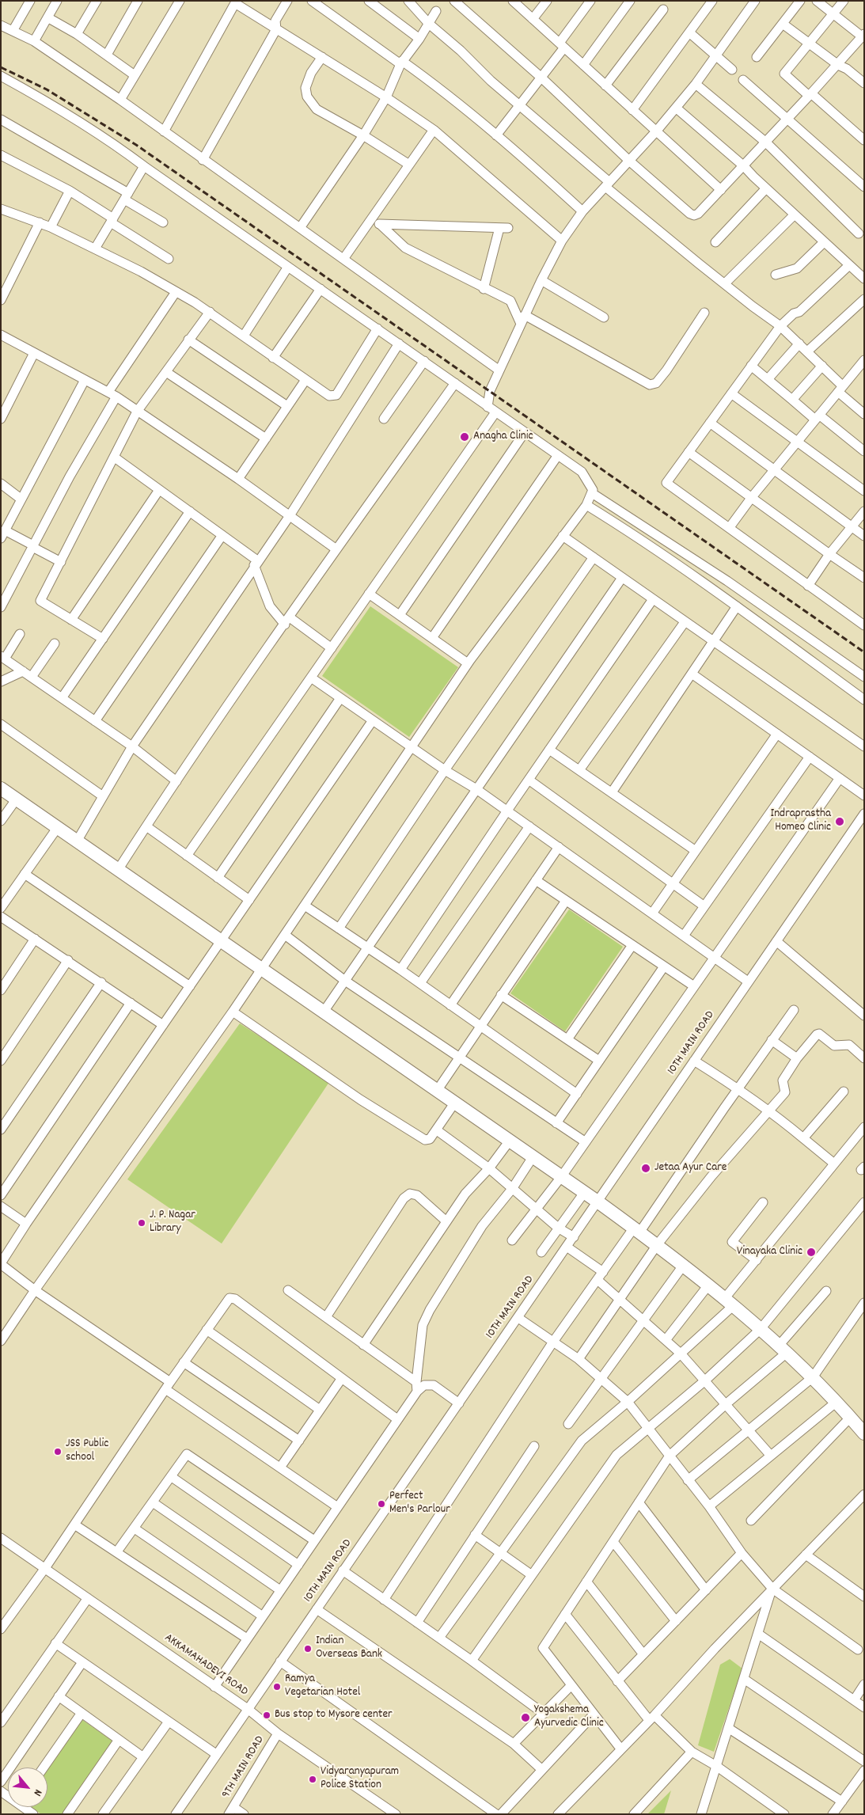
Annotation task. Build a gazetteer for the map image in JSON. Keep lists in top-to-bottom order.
{
  "streets": {
    "street": ["10TH MAIN ROAD", "AKKAMAHADEVI ROAD", "9TH MAIN ROAD"]
  },
  "crossings": [
    ["10TH MAIN ROAD", "AKKAMAHADEVI ROAD"],
    ["AKKAMAHADEVI ROAD", "9TH MAIN ROAD"]
  ],
  "places": [
    "Anagha Clinic",
    "Indraprastha Homeo Clinic",
    "Jetaa Ayur Care",
    "J. P. Nagar Library",
    "Vinayaka Clinic",
    "JSS Public school",
    "Perfect Men's Parlour",
    "Indian Overseas Bank",
    "Ramya Vegetarian Hotel",
    "Bus stop to Mysore center",
    "Yogakshema Ayurvedic Clinic",
    "Vidyaranyapuram Police Station"
  ],
  "north": "bottom right"
}
